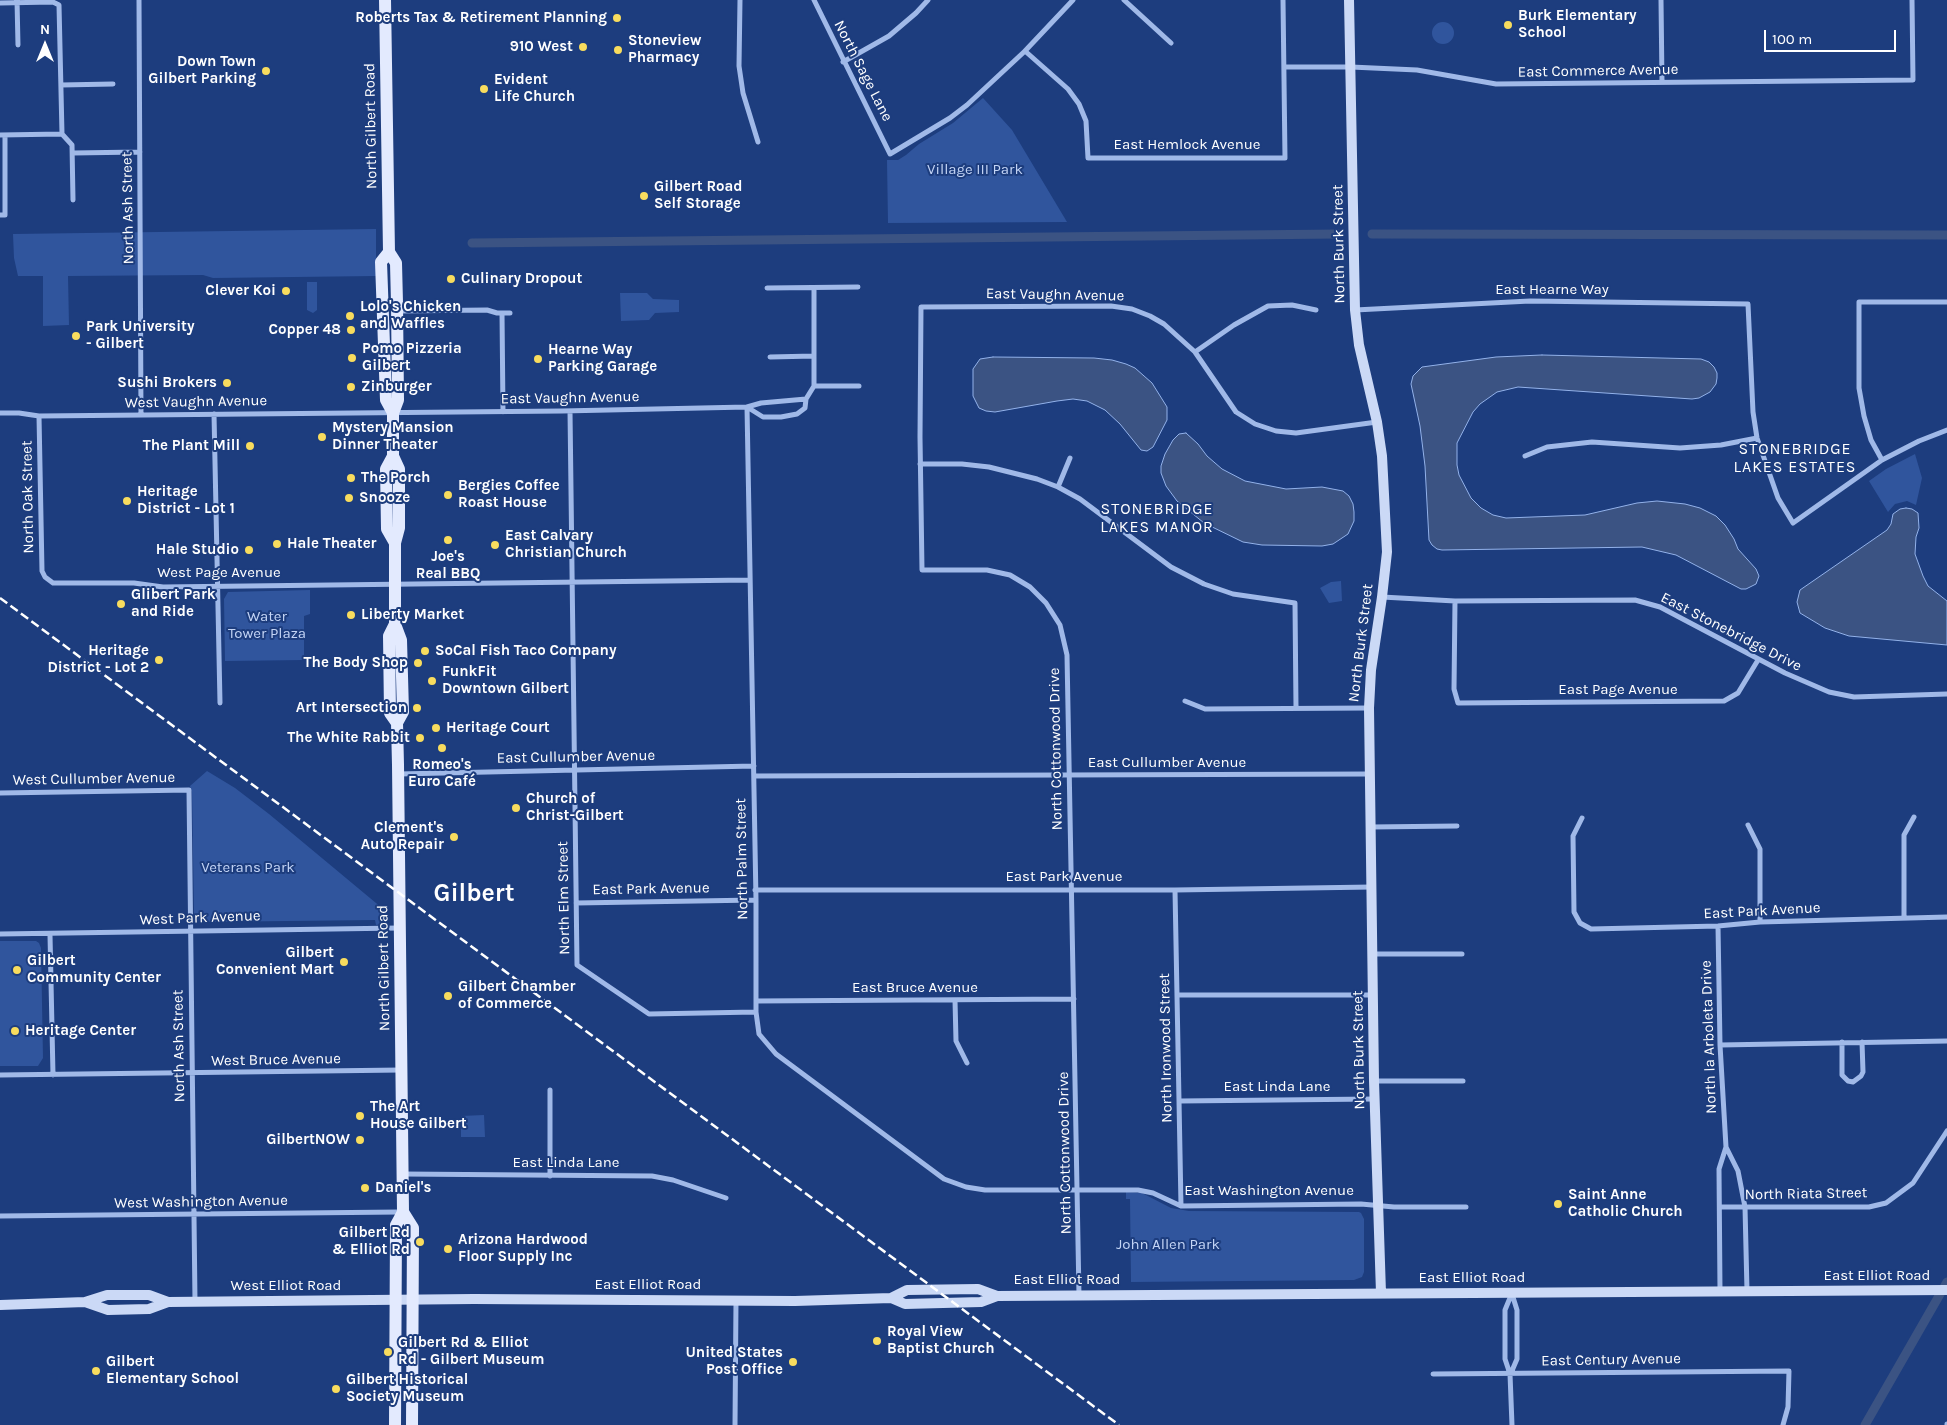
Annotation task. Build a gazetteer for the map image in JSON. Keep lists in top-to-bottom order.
{
  "streets": {
    "main road": [
      "North Gilbert Road",
      "North Burk Street",
      "East Elliot Road",
      "West Elliot Road"
    ],
    "street": [
      "North Sage Lane",
      "East Commerce Avenue",
      "East Hemlock Avenue",
      "North Ash Street",
      "East Hearne Way",
      "East Vaughn Avenue",
      "West Vaughn Avenue",
      "North Oak Street",
      "West Page Avenue",
      "East Stonebridge Drive",
      "East Page Avenue",
      "North Cottonwood Drive",
      "East Cullumber Avenue",
      "West Cullumber Avenue",
      "North Palm Street",
      "East Park Avenue",
      "North Elm Street",
      "West Park Avenue",
      "East Bruce Avenue",
      "North la Arboleta Drive",
      "North Ironwood Street",
      "West Bruce Avenue",
      "East Linda Lane",
      "East Washington Avenue",
      "North Riata Street",
      "West Washington Avenue",
      "East Century Avenue"
    ]
  },
  "crossings": [
    ["North Sage Lane", "East Hemlock Avenue"],
    ["East Commerce Avenue", "East Hemlock Avenue"],
    ["East Commerce Avenue", "North Burk Street"],
    ["North Gilbert Road", "East Vaughn Avenue"],
    ["North Gilbert Road", "West Vaughn Avenue"],
    ["North Gilbert Road", "West Page Avenue"],
    ["North Gilbert Road", "East Cullumber Avenue"],
    ["North Gilbert Road", "West Park Avenue"],
    ["North Gilbert Road", "West Bruce Avenue"],
    ["North Gilbert Road", "East Linda Lane"],
    ["North Gilbert Road", "West Washington Avenue"],
    ["North Gilbert Road", "East Elliot Road"],
    ["North Gilbert Road", "West Elliot Road"],
    ["North Ash Street", "West Vaughn Avenue"],
    ["North Ash Street", "West Cullumber Avenue"],
    ["North Ash Street", "West Park Avenue"],
    ["North Ash Street", "West Bruce Avenue"],
    ["North Ash Street", "West Washington Avenue"],
    ["North Ash Street", "West Elliot Road"],
    ["North Burk Street", "East Hearne Way"],
    ["North Burk Street", "East Vaughn Avenue"],
    ["North Burk Street", "East Stonebridge Drive"],
    ["North Burk Street", "East Cullumber Avenue"],
    ["North Burk Street", "East Park Avenue"],
    ["North Burk Street", "East Linda Lane"],
    ["North Burk Street", "East Washington Avenue"],
    ["North Burk Street", "East Elliot Road"],
    ["East Vaughn Avenue", "West Vaughn Avenue"],
    ["East Vaughn Avenue", "North Cottonwood Drive"],
    ["East Vaughn Avenue", "North Palm Street"],
    ["East Vaughn Avenue", "North Elm Street"],
    ["West Vaughn Avenue", "North Oak Street"],
    ["North Oak Street", "West Page Avenue"],
    ["East Stonebridge Drive", "East Page Avenue"],
    ["North Cottonwood Drive", "East Cullumber Avenue"],
    ["North Cottonwood Drive", "East Park Avenue"],
    ["North Cottonwood Drive", "East Bruce Avenue"],
    ["North Cottonwood Drive", "East Washington Avenue"],
    ["North Cottonwood Drive", "East Elliot Road"],
    ["East Cullumber Avenue", "North Palm Street"],
    ["East Cullumber Avenue", "North Elm Street"],
    ["North Palm Street", "East Park Avenue"],
    ["North Palm Street", "North Elm Street"],
    ["North Palm Street", "East Bruce Avenue"],
    ["North Palm Street", "East Washington Avenue"],
    ["East Park Avenue", "North Elm Street"],
    ["East Park Avenue", "North la Arboleta Drive"],
    ["East Park Avenue", "North Ironwood Street"],
    ["North la Arboleta Drive", "North Riata Street"],
    ["North la Arboleta Drive", "East Elliot Road"],
    ["North Ironwood Street", "East Linda Lane"],
    ["North Ironwood Street", "East Washington Avenue"],
    ["East Elliot Road", "West Elliot Road"]
  ],
  "districts": ["STONEBRIDGE LAKES ESTATES", "STONEBRIDGE LAKES MANOR", "Gilbert"],
  "parks": [
    "Village III Park",
    "Water Tower Plaza",
    "Veterans Park",
    "John Allen Park"
  ],
  "places": [
    "Roberts Tax & Retirement Planning",
    "Burk Elementary School",
    "910 West",
    "Stoneview Pharmacy",
    "Down Town Gilbert Parking",
    "Evident Life Church",
    "Gilbert Road Self Storage",
    "Culinary Dropout",
    "Clever Koi",
    "Lolo's Chicken and Waffles",
    "Copper 48",
    "Park University - Gilbert",
    "Pomo Pizzeria Gilbert",
    "Hearne Way Parking Garage",
    "Sushi Brokers",
    "Zinburger",
    "Mystery Mansion Dinner Theater",
    "The Plant Mill",
    "The Porch",
    "Bergies Coffee Roast House",
    "Snooze",
    "Heritage District - Lot 1",
    "Joe's Real BBQ",
    "Hale Theater",
    "East Calvary Christian Church",
    "Hale Studio",
    "Glibert Park and Ride",
    "Liberty Market",
    "SoCal Fish Taco Company",
    "Heritage District - Lot 2",
    "The Body Shop",
    "FunkFit Downtown Gilbert",
    "Art Intersection",
    "Heritage Court",
    "The White Rabbit",
    "Romeo's Euro Café",
    "Church of Christ-Gilbert",
    "Clement's Auto Repair",
    "Gilbert Convenient Mart",
    "Gilbert Community Center",
    "Gilbert Chamber of Commerce",
    "Heritage Center",
    "The Art House Gilbert",
    "GilbertNOW",
    "Daniel's",
    "Saint Anne Catholic Church",
    "Gilbert Rd & Elliot Rd",
    "Arizona Hardwood Floor Supply Inc",
    "Royal View Baptist Church",
    "Gilbert Rd & Elliot Rd - Gilbert Museum",
    "United States Post Office",
    "Gilbert Elementary School",
    "Gilbert Historical Society Museum"
  ],
  "scale_bar": "100 m",
  "north": "top"
}
